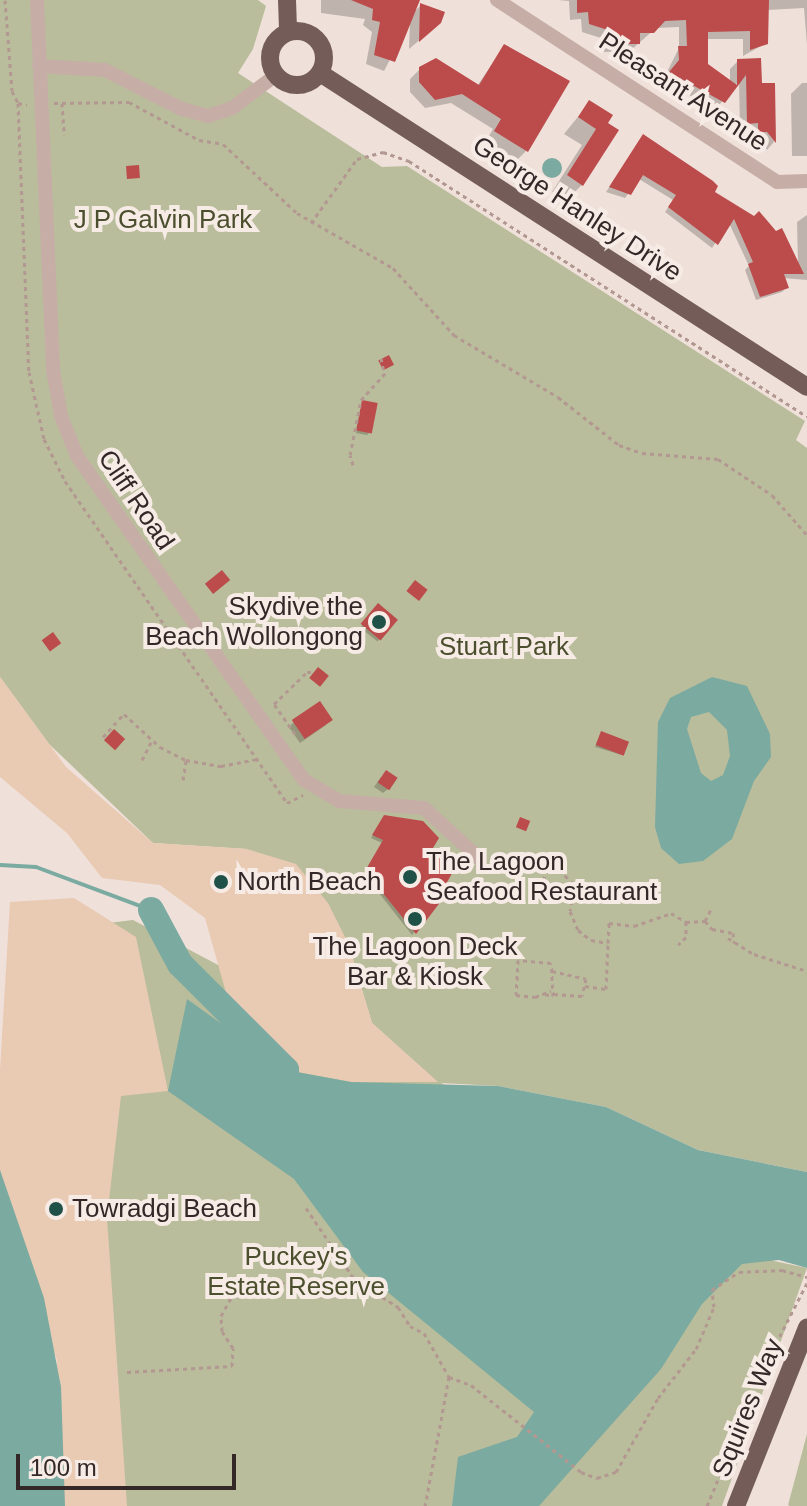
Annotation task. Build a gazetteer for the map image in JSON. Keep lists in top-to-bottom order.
{
  "streets": {
    "main road": ["George Hanley Drive", "Squires Way"],
    "street": ["Pleasant Avenue", "Cliff Road"]
  },
  "parks": ["J P Galvin Park", "Stuart Park", "Puckey's Estate Reserve"],
  "places": [
    "Skydive the Beach Wollongong",
    "The Lagoon Seafood Restaurant",
    "North Beach",
    "The Lagoon Deck Bar & Kiosk",
    "Towradgi Beach"
  ],
  "scale_bar": "100 m"
}
